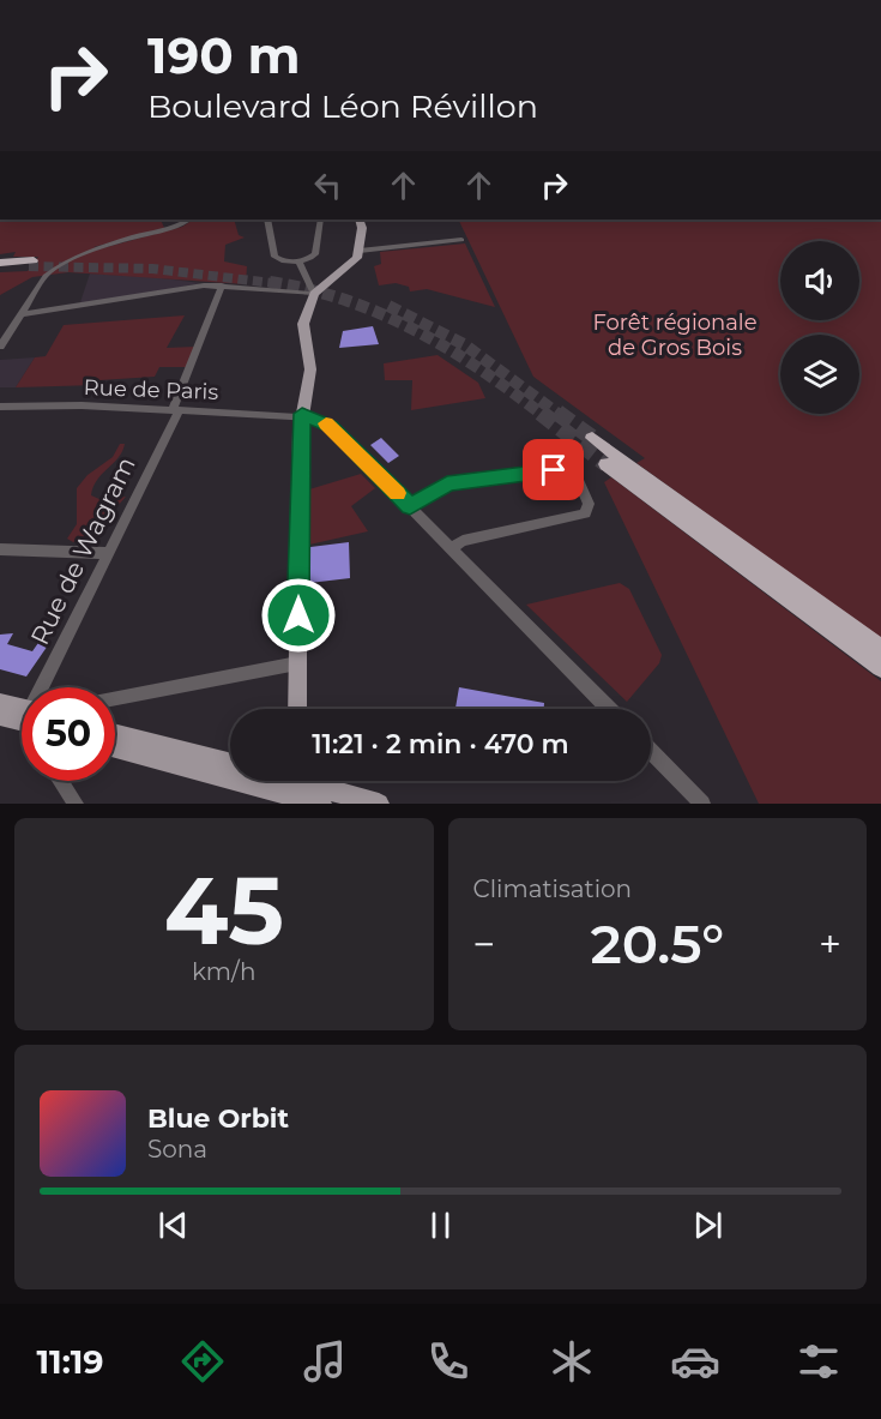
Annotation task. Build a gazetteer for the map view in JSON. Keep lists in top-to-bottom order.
{
  "streets": {
    "street": ["Rue de Paris", "Rue de Wagram"]
  },
  "crossings": [
    ["Rue de Paris", "Rue de Wagram"]
  ],
  "parks": ["Forêt régionale de Gros Bois"],
  "page": {
    "turn": ["190 m", "Boulevard Léon Révillon"],
    "limit": "50",
    "trip": "11:21 · 2 min · 470 m",
    "tile": [
      ["45", "km/h"],
      "Climatisation"
    ],
    "heat": ["−", "20.5°", "+"],
    "song": ["Blue Orbit", "Sona"],
    "tabs": "11:19"
  }
}
